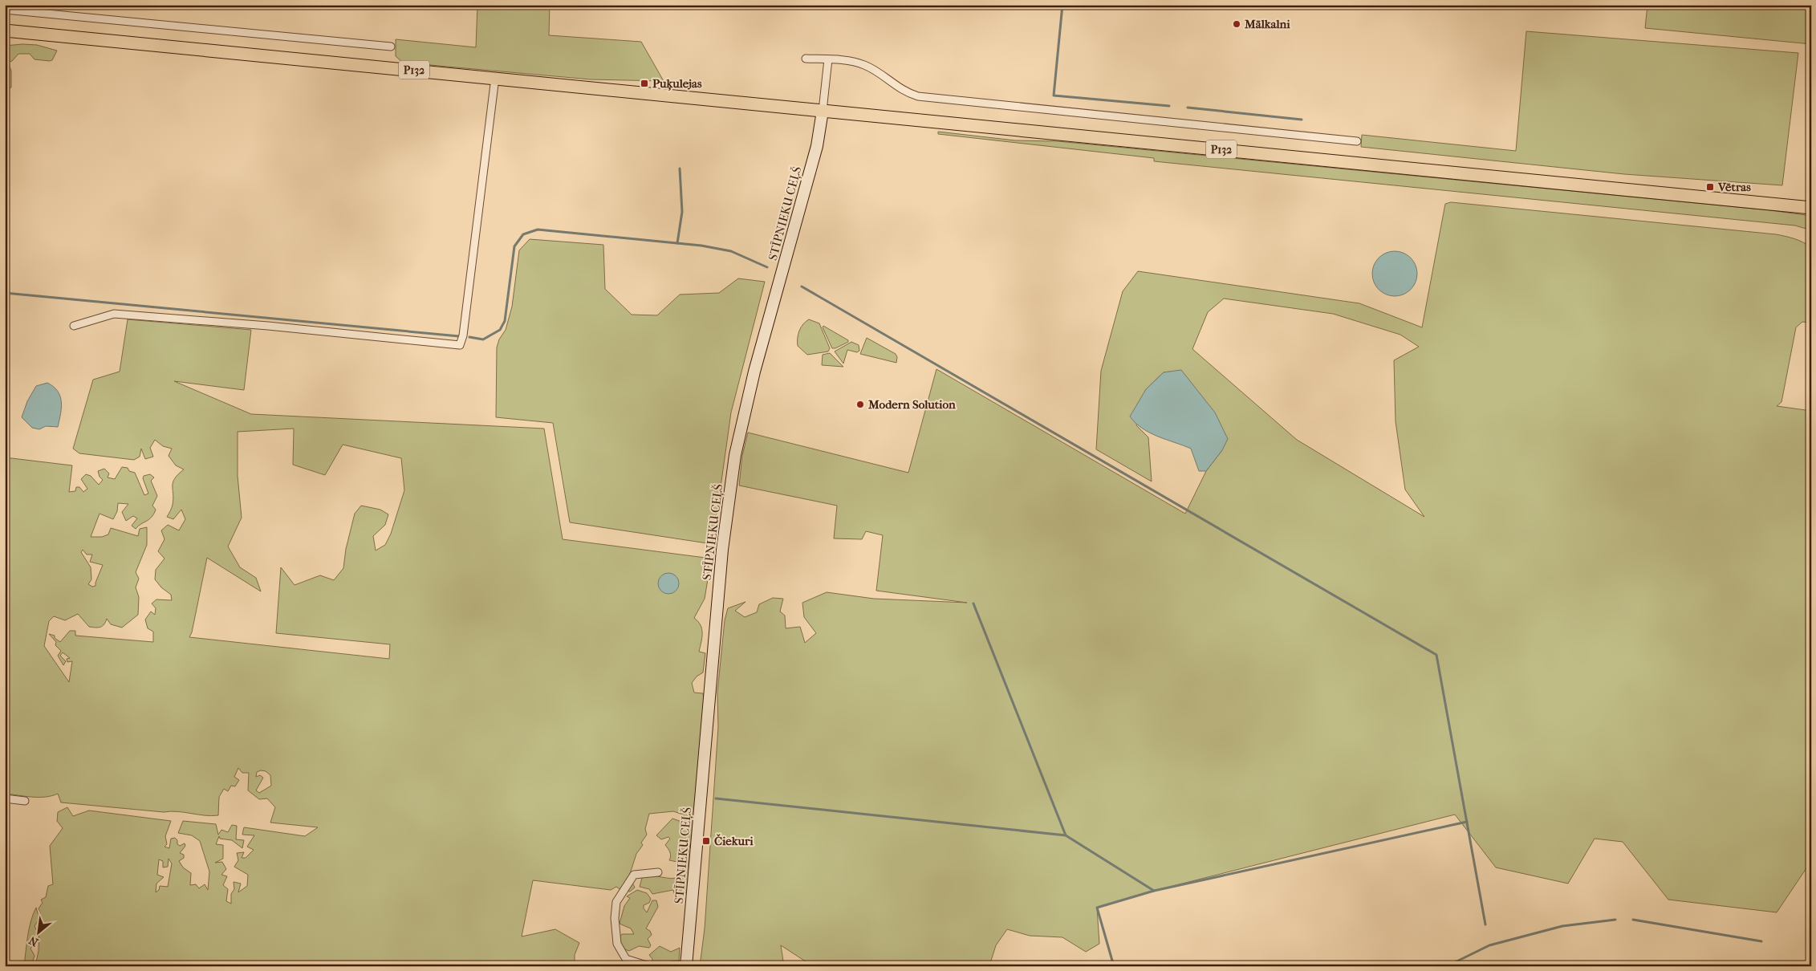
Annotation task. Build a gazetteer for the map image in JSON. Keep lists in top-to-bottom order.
{
  "streets": {
    "main road": ["P132", "STĪPNIEKU CEĻŠ"]
  },
  "crossings": [
    ["P132", "STĪPNIEKU CEĻŠ"]
  ],
  "places": {
    "other": ["Mālkalni", "Modern Solution"],
    "transit": ["Puķulejas", "Vētras", "Čiekuri"]
  },
  "north": "bottom left"
}
